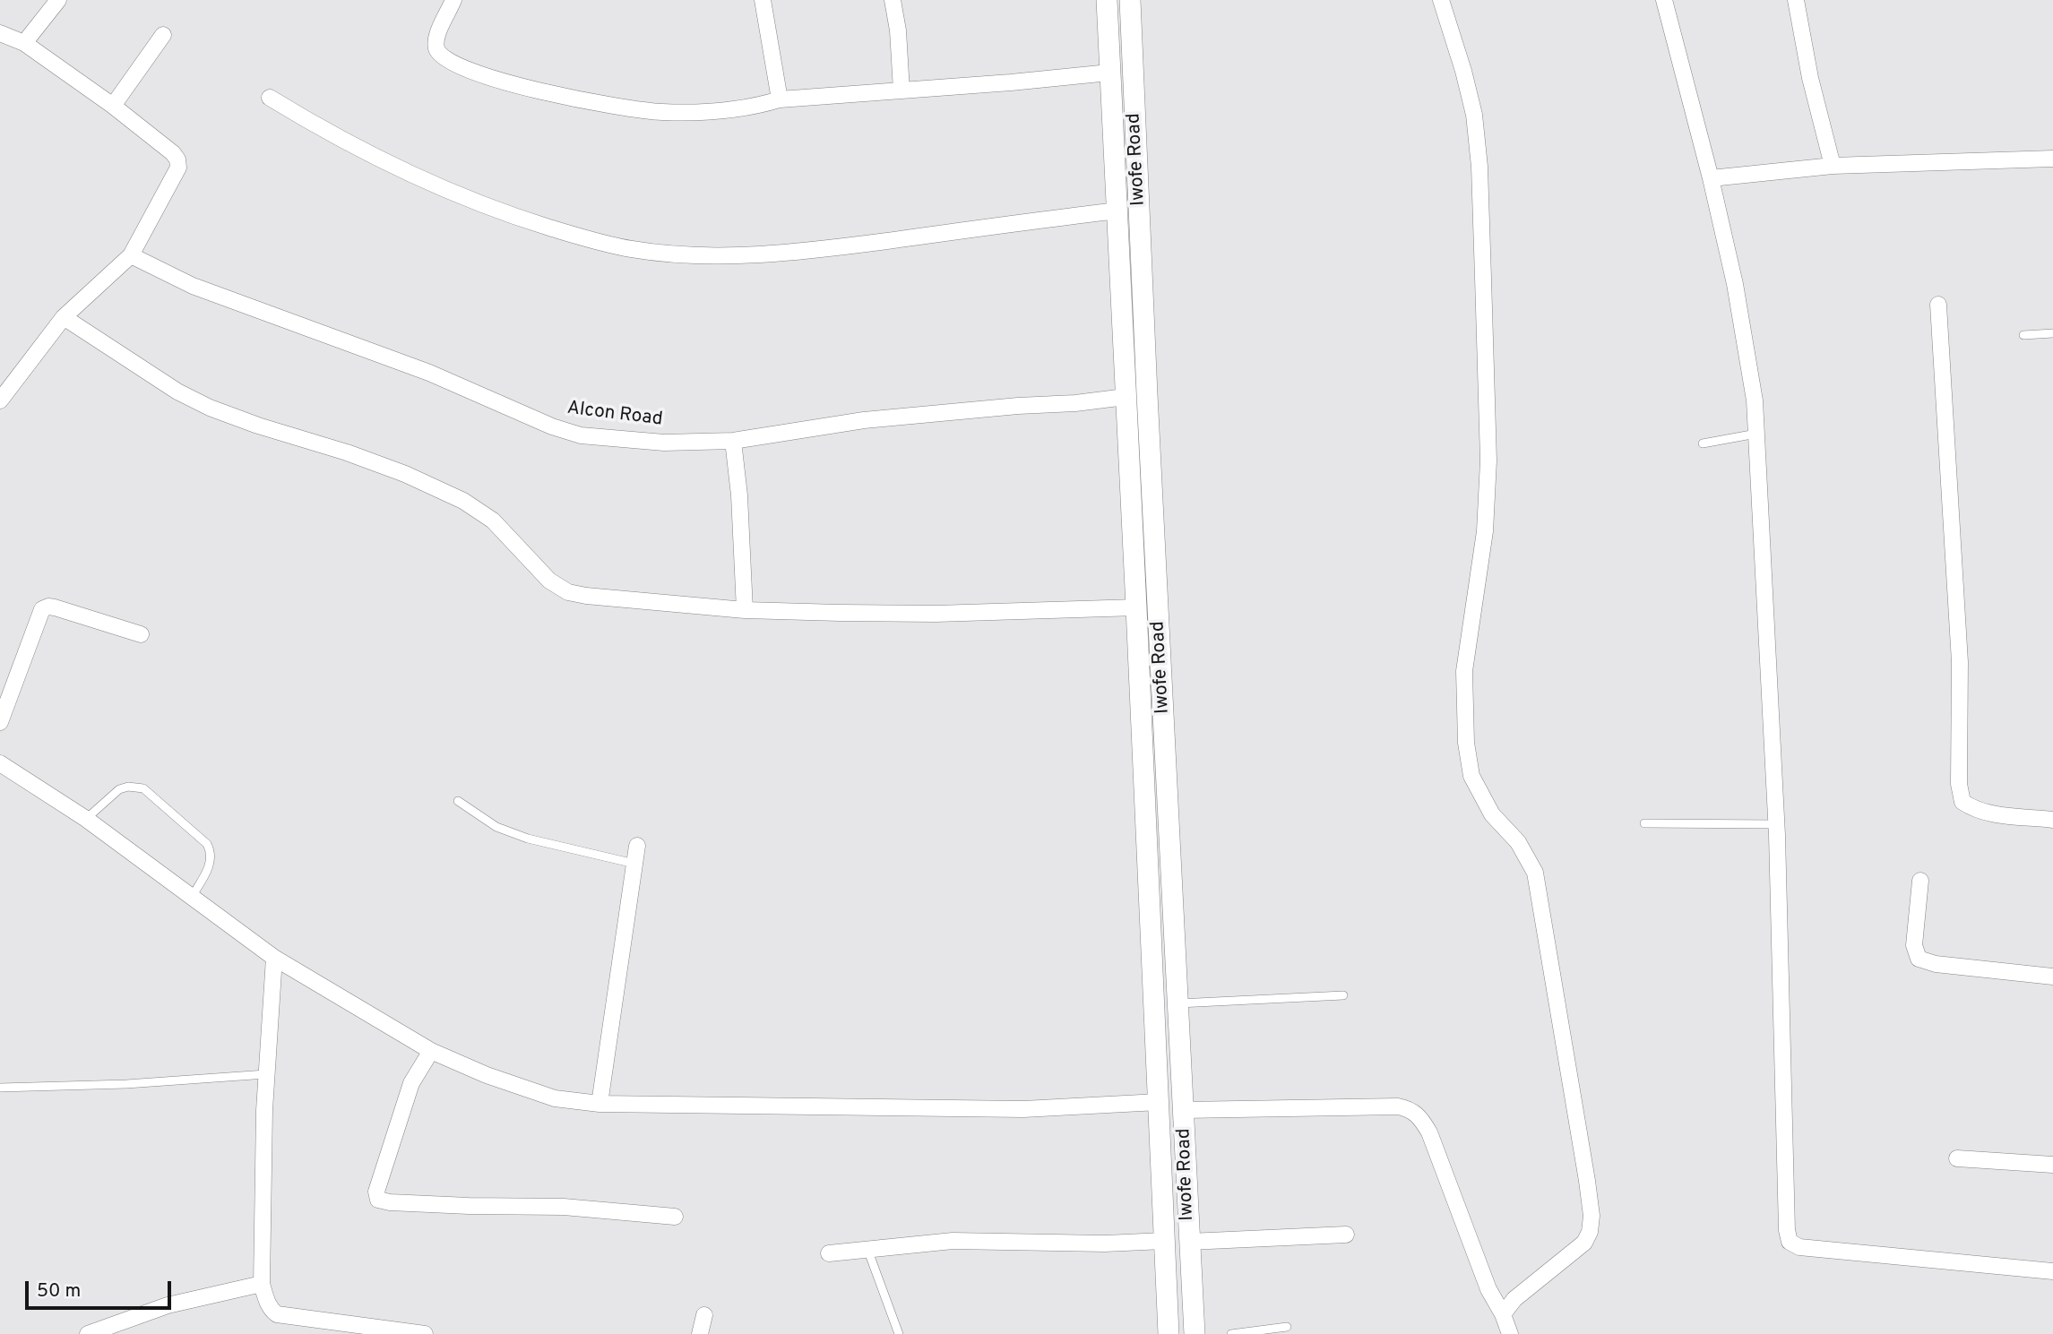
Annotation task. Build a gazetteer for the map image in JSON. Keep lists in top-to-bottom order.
{
  "streets": {
    "street": ["Iwofe Road", "Alcon Road"]
  },
  "crossings": [
    ["Iwofe Road", "Alcon Road"]
  ],
  "scale_bar": "50 m"
}
